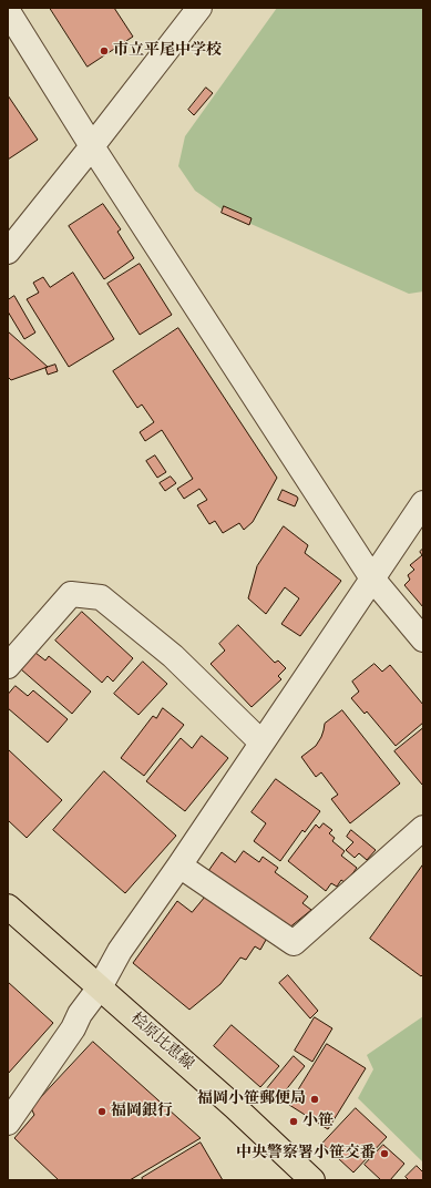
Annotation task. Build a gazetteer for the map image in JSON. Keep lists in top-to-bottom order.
{
  "streets": {
    "main road": ["桧原比恵線"]
  },
  "places": [
    "市立平尾中学校",
    "福岡小笹郵便局",
    "福岡銀行",
    "小笹",
    "中央警察署小笹交番"
  ]
}
